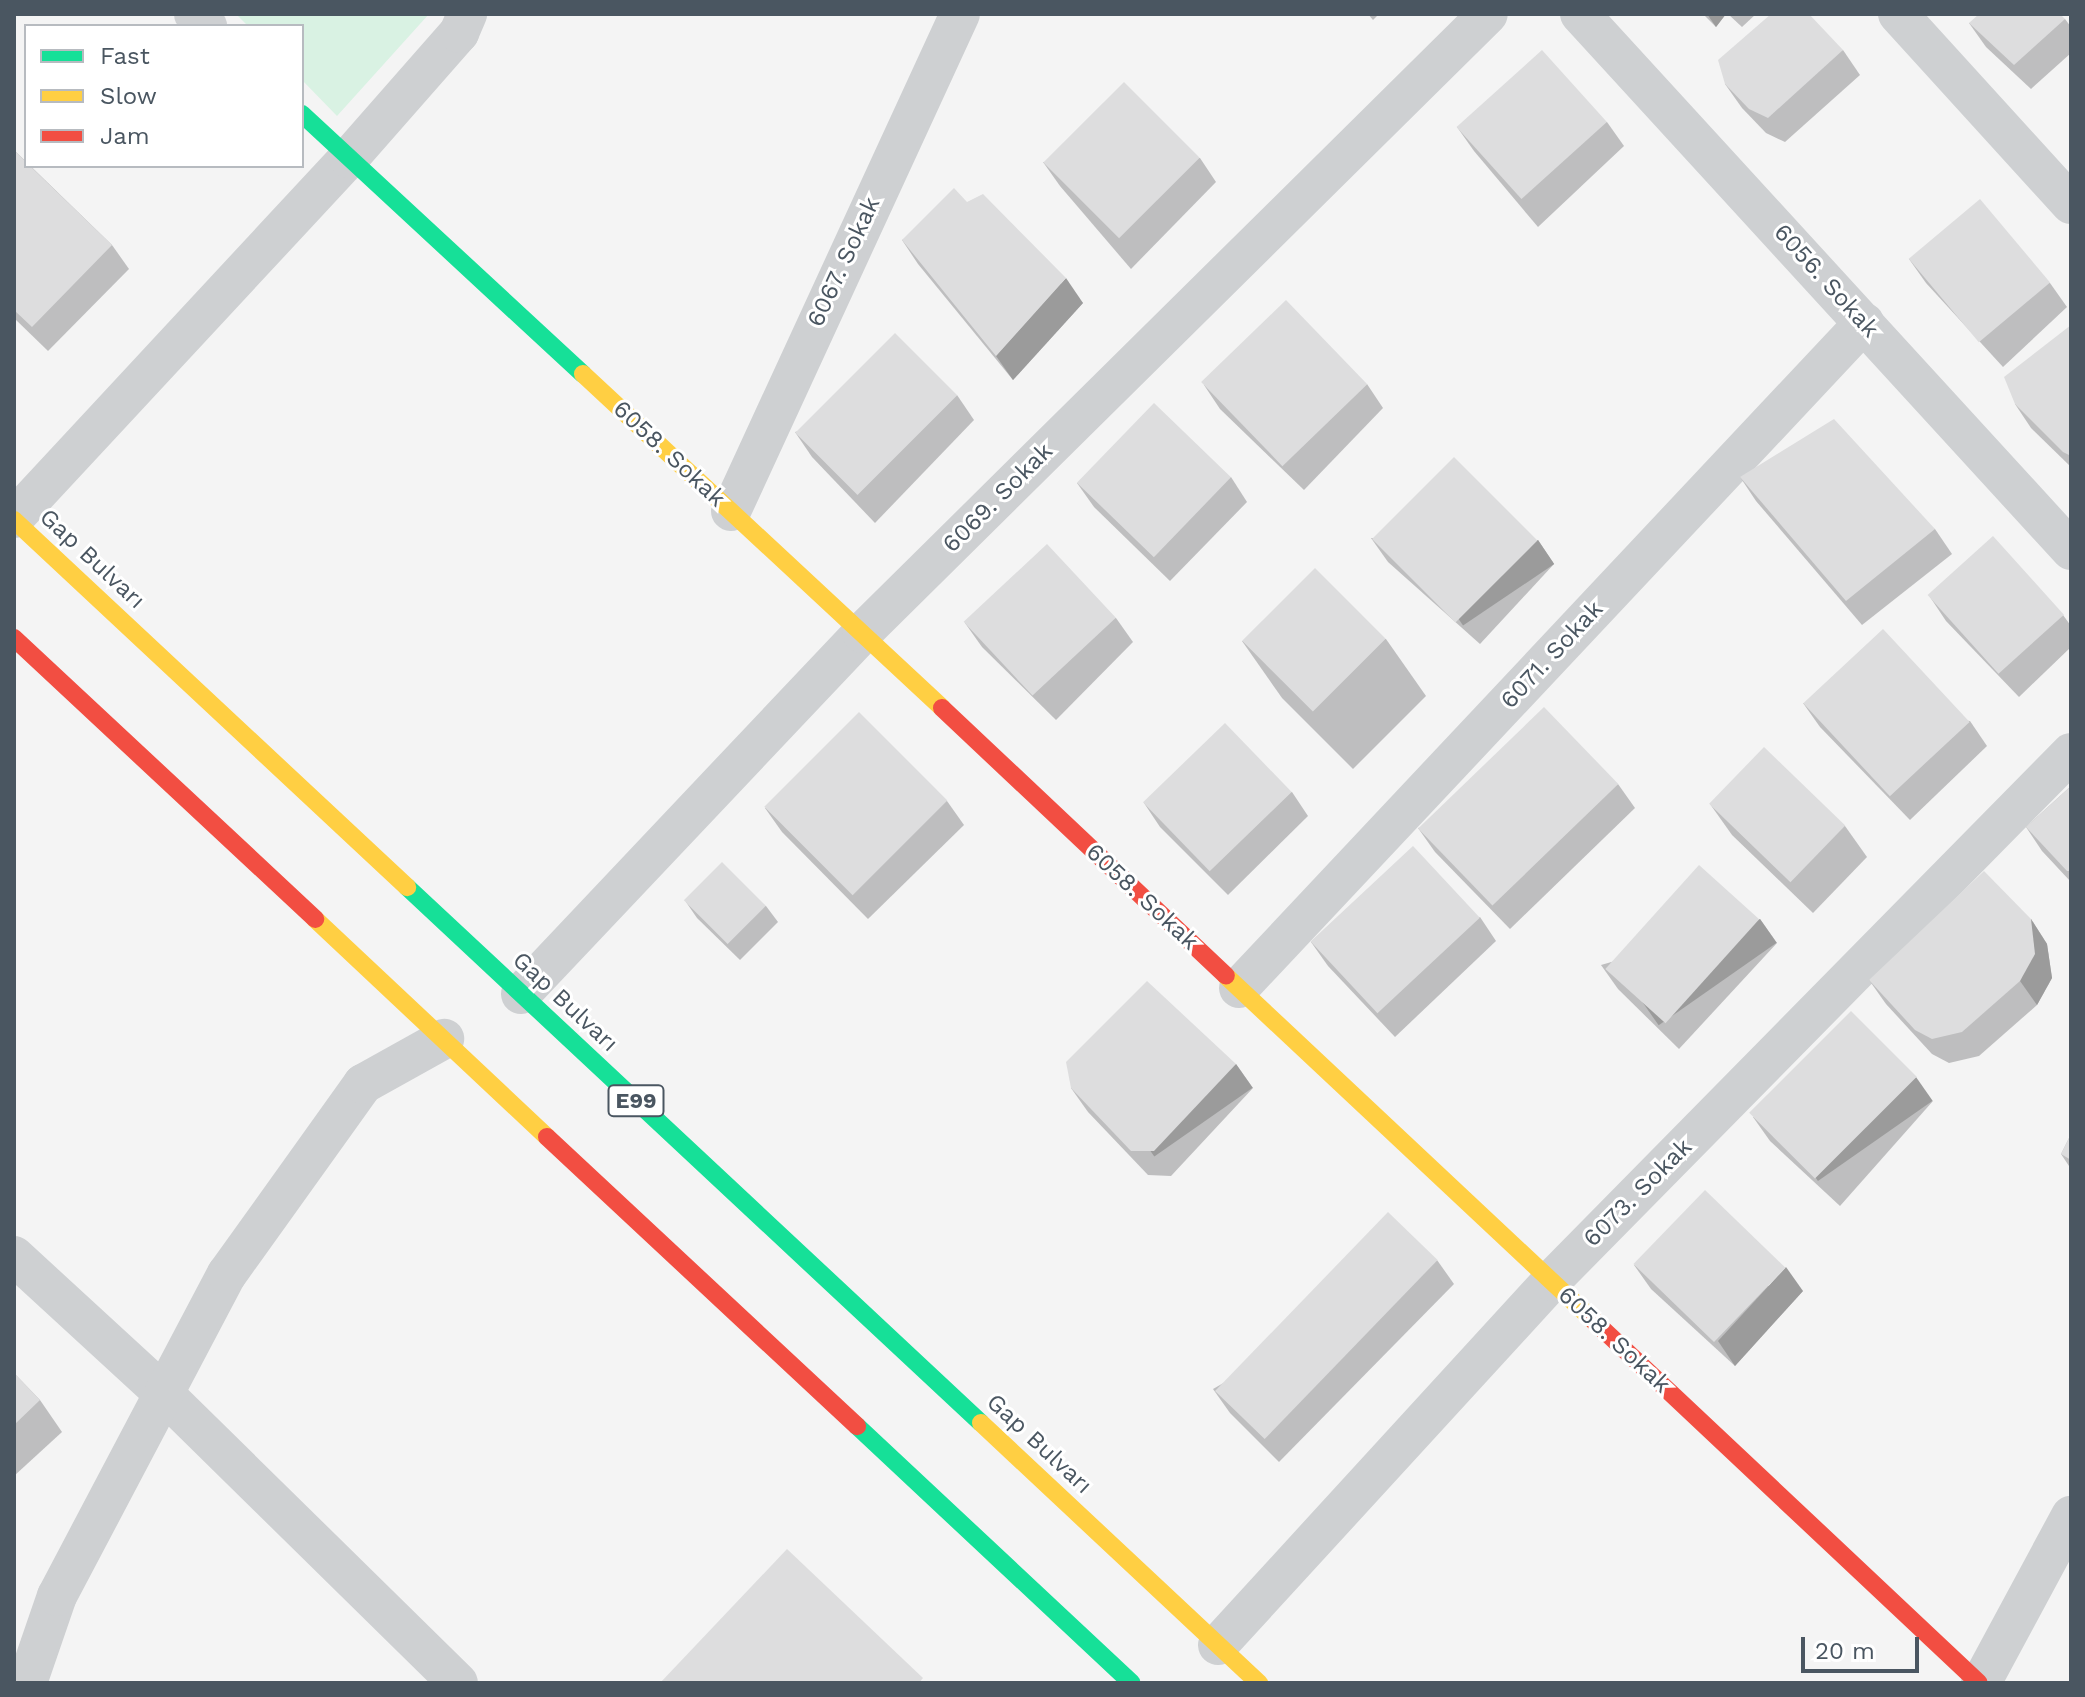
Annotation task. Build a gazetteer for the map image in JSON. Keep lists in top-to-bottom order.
{
  "streets": {
    "main road": ["6058. Sokak", "Gap Bulvarı", "E99"],
    "street": [
      "6067. Sokak",
      "6056. Sokak",
      "6069. Sokak",
      "6071. Sokak",
      "6073. Sokak"
    ]
  },
  "crossings": [
    ["6067. Sokak", "6058. Sokak"],
    ["6056. Sokak", "6071. Sokak"],
    ["6058. Sokak", "6069. Sokak"],
    ["6058. Sokak", "6071. Sokak"],
    ["6058. Sokak", "6073. Sokak"],
    ["6069. Sokak", "Gap Bulvarı"],
    ["Gap Bulvarı", "6073. Sokak"]
  ],
  "legend": ["Fast", "Slow", "Jam"],
  "scale_bar": "20 m"
}
